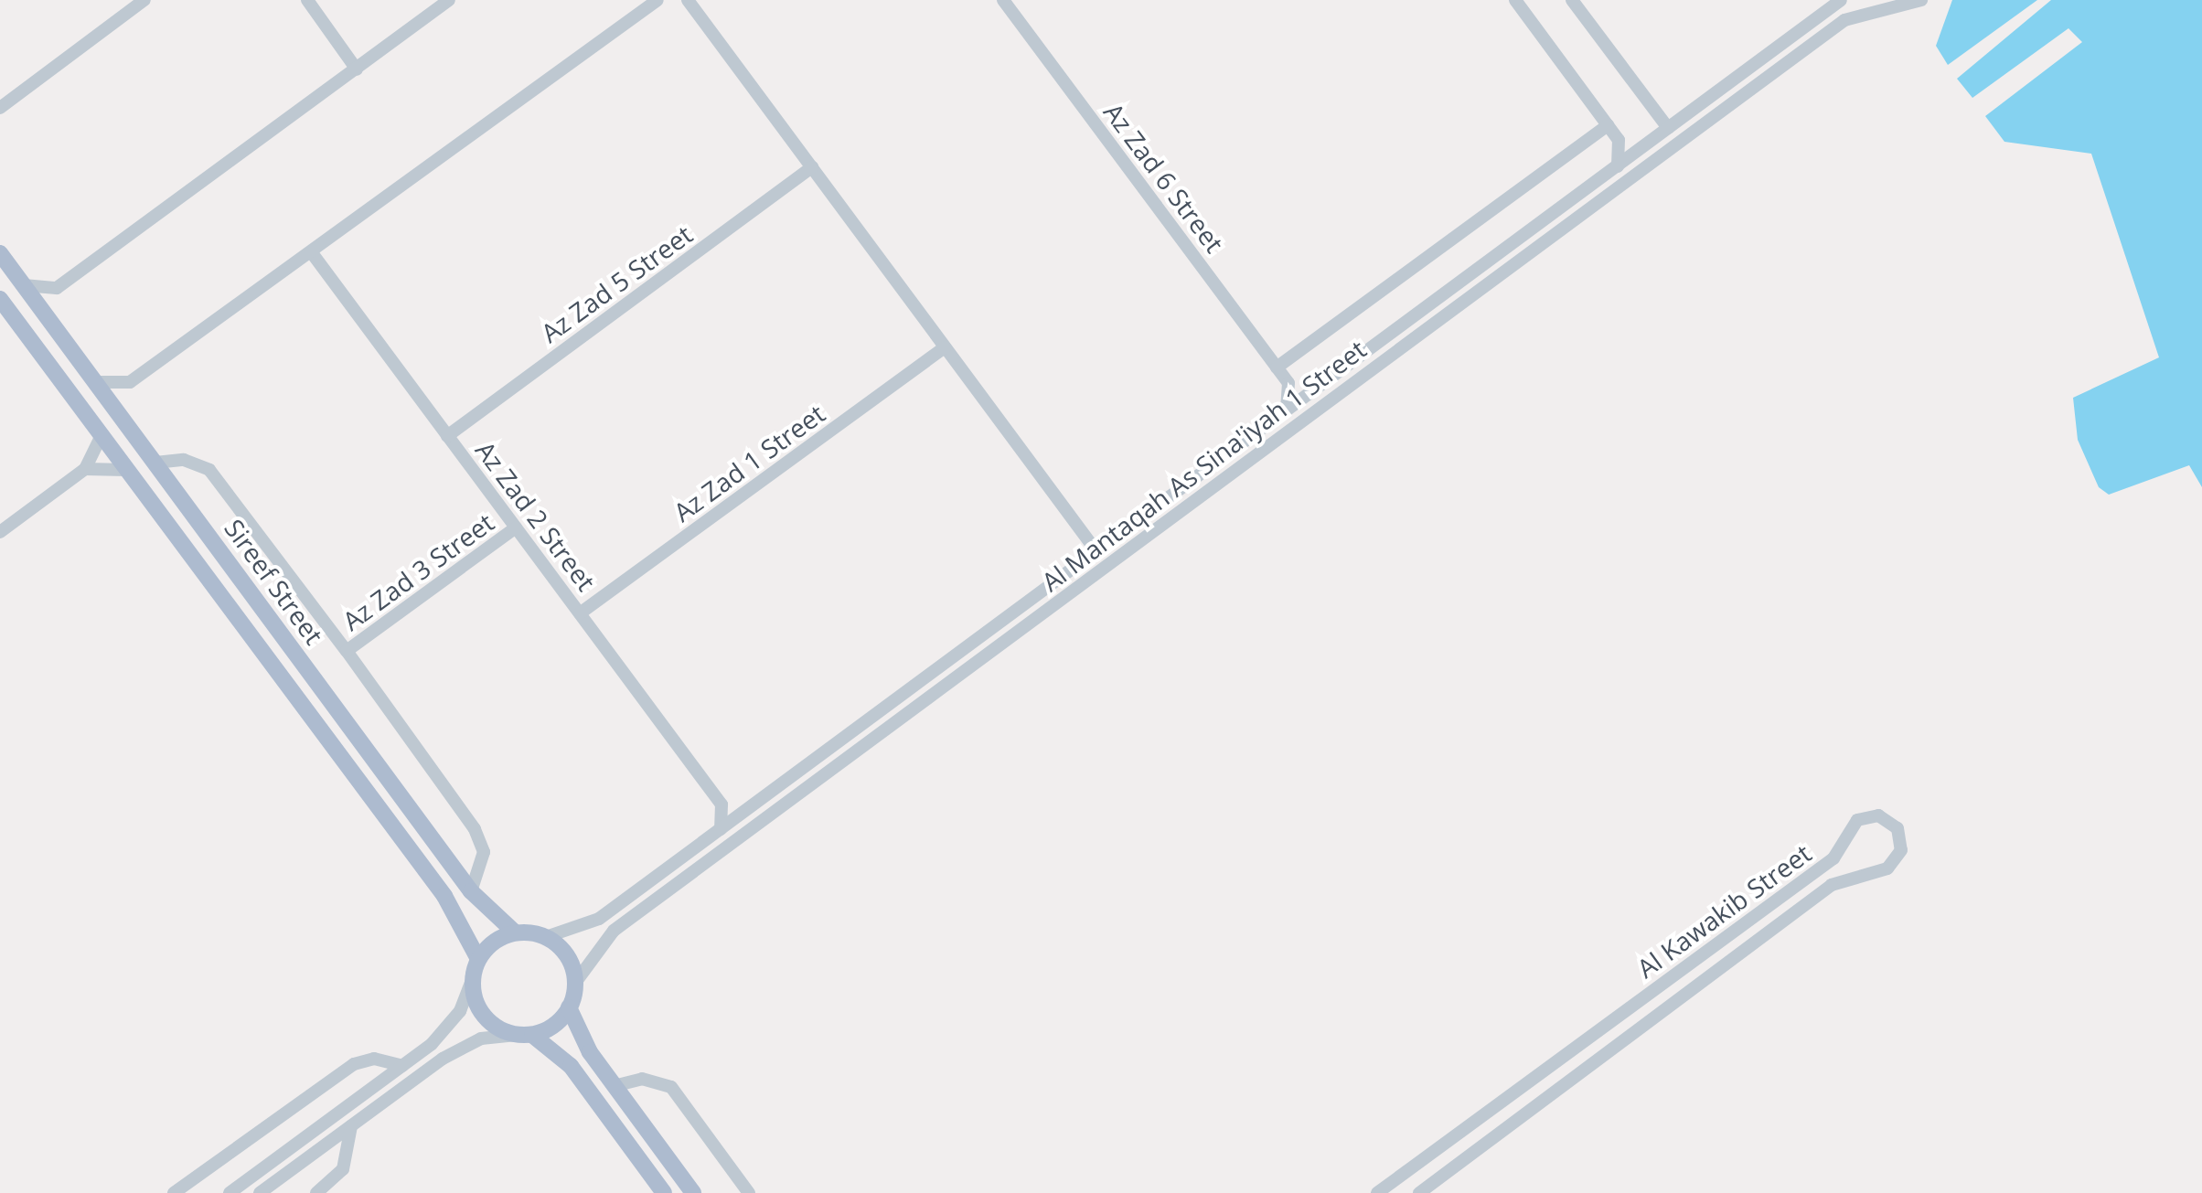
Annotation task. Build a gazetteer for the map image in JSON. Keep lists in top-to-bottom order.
{
  "streets": {
    "main road": ["Sireef Street"],
    "street": [
      "Az Zad 6 Street",
      "Az Zad 5 Street",
      "Az Zad 1 Street",
      "Al Mantaqah As Sina'iyah 1 Street",
      "Az Zad 2 Street",
      "Az Zad 3 Street",
      "Al Kawakib Street"
    ]
  },
  "crossings": [
    ["Az Zad 5 Street", "Az Zad 2 Street"],
    ["Az Zad 1 Street", "Az Zad 2 Street"],
    ["Al Mantaqah As Sina'iyah 1 Street", "Sireef Street"],
    ["Az Zad 2 Street", "Az Zad 3 Street"]
  ]
}
